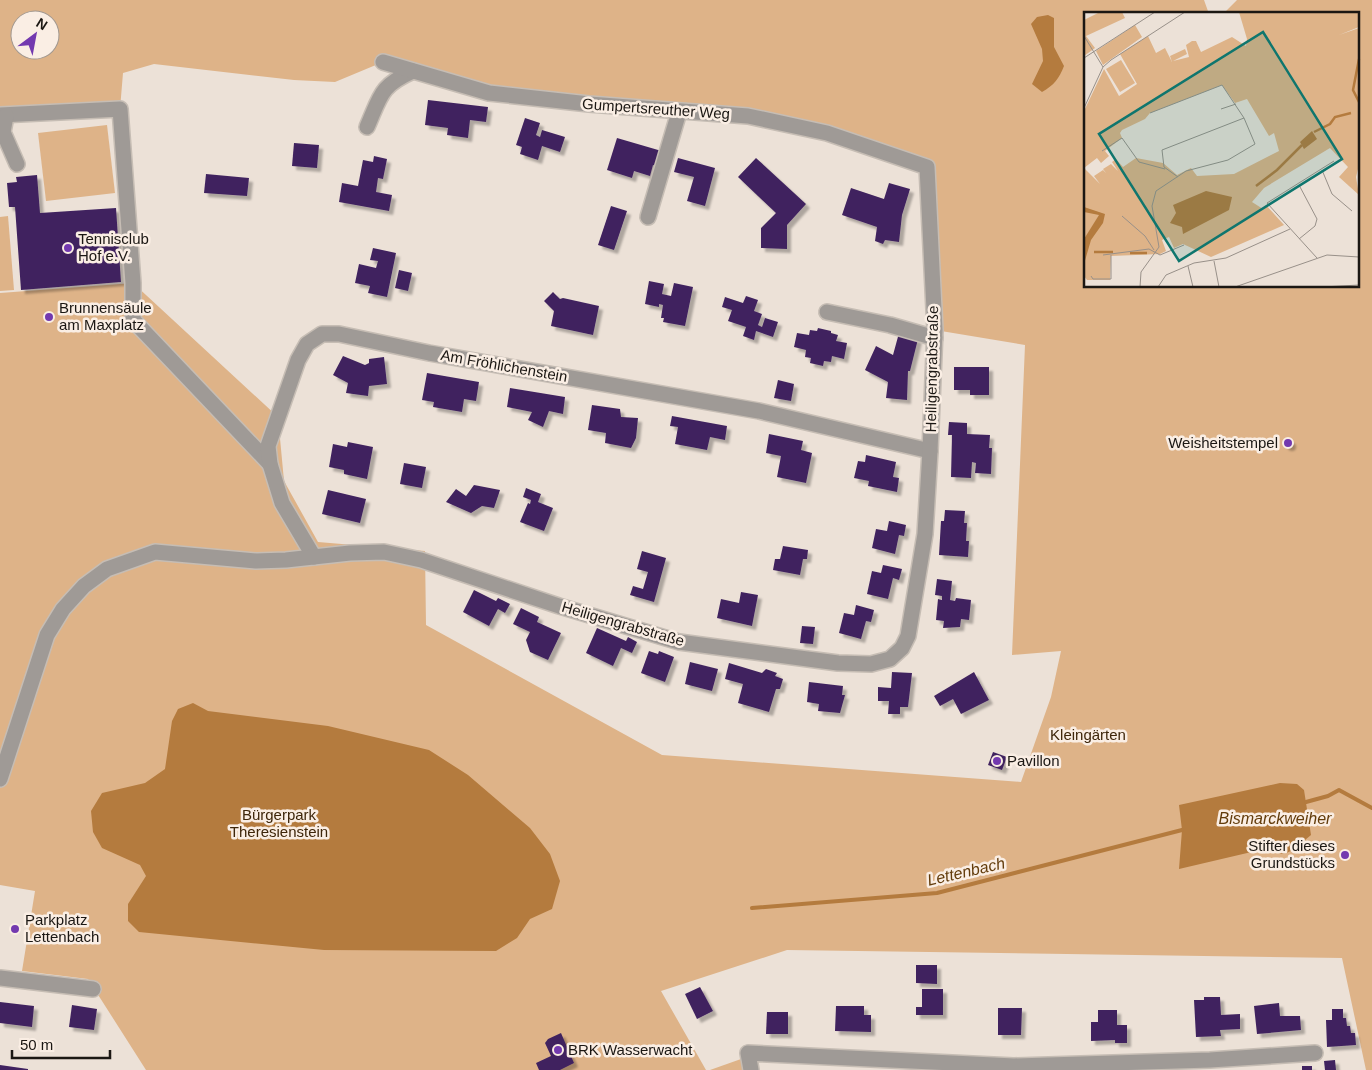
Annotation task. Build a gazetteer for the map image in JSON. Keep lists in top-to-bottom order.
{
  "streets": {
    "street": ["Gumpertsreuther Weg", "Am Fröhlichenstein", "Heiligengrabstraße"]
  },
  "crossings": [
    ["Gumpertsreuther Weg", "Heiligengrabstraße"],
    ["Am Fröhlichenstein", "Heiligengrabstraße"]
  ],
  "water": ["Bismarckweiher", "Lettenbach"],
  "parks": ["Kleingärten", "Bürgerpark Theresienstein"],
  "places": [
    "Tennisclub Hof e.V.",
    "Brunnensäule am Maxplatz",
    "Weisheitstempel",
    "Pavillon",
    "Stifter dieses Grundstücks",
    "Parkplatz Lettenbach",
    "BRK Wasserwacht"
  ],
  "scale_bar": "50 m",
  "north": "top right"
}
